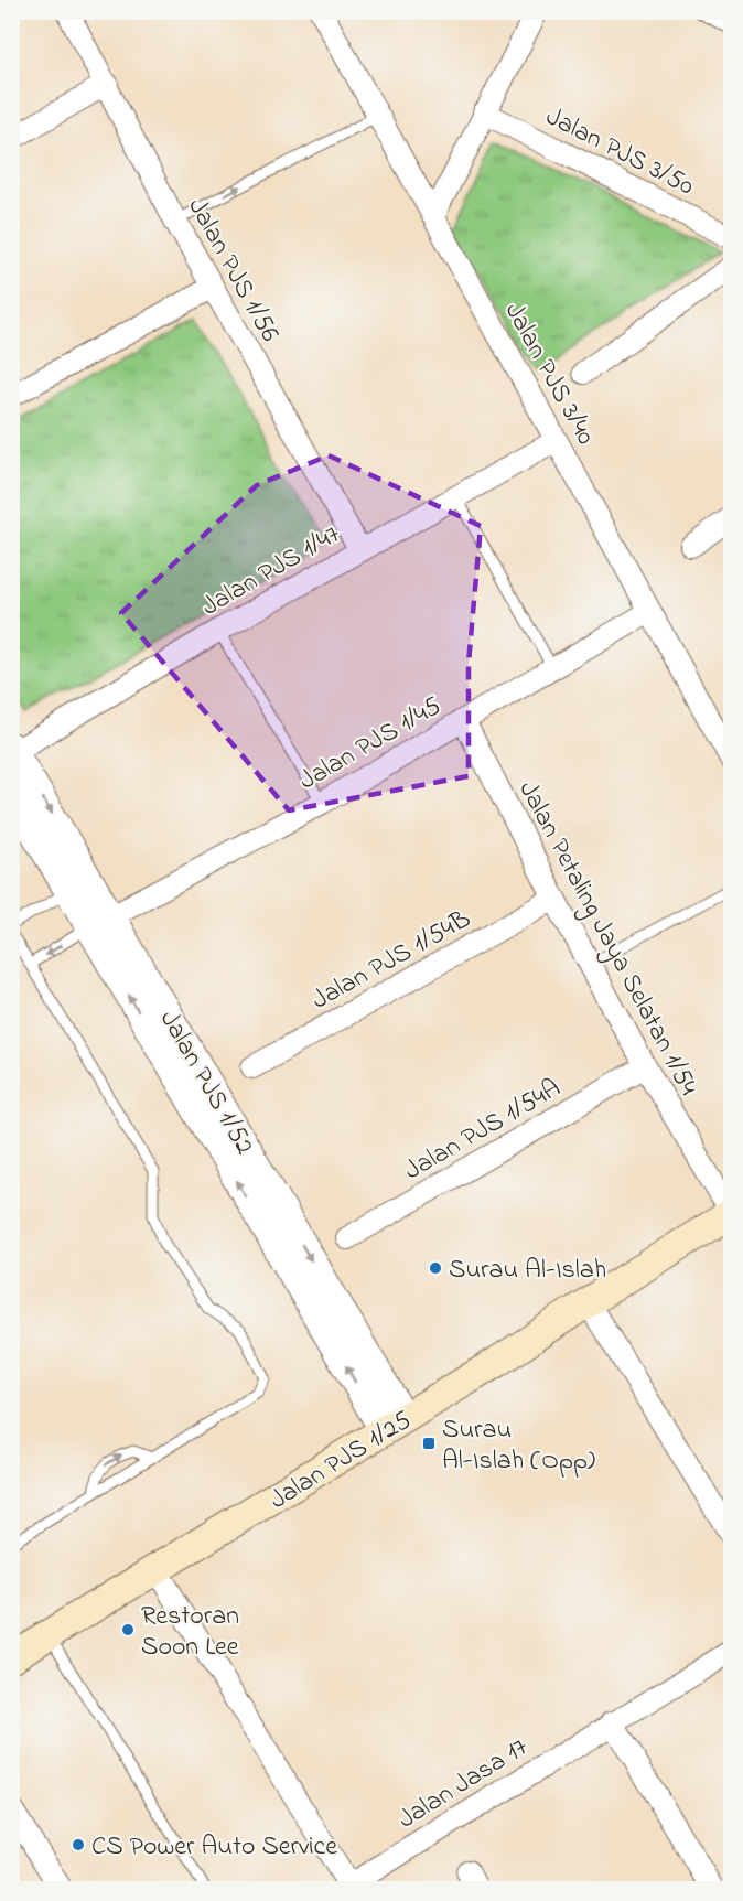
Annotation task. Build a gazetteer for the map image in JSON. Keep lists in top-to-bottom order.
{
  "streets": {
    "main road": ["Jalan PJS 1/25"],
    "street": [
      "Jalan PJS 3/50",
      "Jalan PJS 1/56",
      "Jalan PJS 3/40",
      "Jalan PJS 1/47",
      "Jalan PJS 1/45",
      "Jalan Petaling Jaya Selatan 1/54",
      "Jalan PJS 1/54B",
      "Jalan PJS 1/52",
      "Jalan PJS 1/54A",
      "Jalan Jasa 17"
    ]
  },
  "crossings": [
    ["Jalan PJS 1/56", "Jalan PJS 1/47"],
    ["Jalan PJS 3/40", "Jalan PJS 1/47"],
    ["Jalan PJS 3/40", "Jalan PJS 1/45"],
    ["Jalan PJS 1/47", "Jalan PJS 1/52"],
    ["Jalan PJS 1/45", "Jalan Petaling Jaya Selatan 1/54"],
    ["Jalan PJS 1/45", "Jalan PJS 1/52"],
    ["Jalan Petaling Jaya Selatan 1/54", "Jalan PJS 1/54B"],
    ["Jalan Petaling Jaya Selatan 1/54", "Jalan PJS 1/54A"],
    ["Jalan Petaling Jaya Selatan 1/54", "Jalan PJS 1/25"],
    ["Jalan PJS 1/52", "Jalan PJS 1/25"]
  ],
  "places": {
    "other": ["Surau Al-Islah", "Restoran Soon Lee", "CS Power Auto Service"],
    "transit": ["Surau Al-Islah (Opp)"]
  }
}
